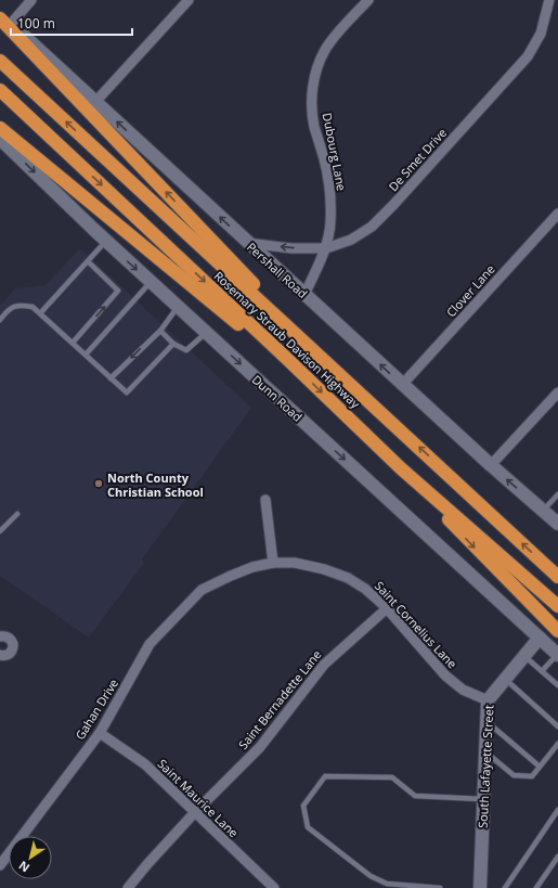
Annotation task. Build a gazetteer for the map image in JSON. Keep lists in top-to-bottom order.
{
  "streets": {
    "highway": ["Rosemary Straub Davison Highway"],
    "street": [
      "Dubourg Lane",
      "De Smet Drive",
      "Pershall Road",
      "Clover Lane",
      "Dunn Road",
      "Saint Cornelius Lane",
      "Saint Bernadette Lane",
      "Gahan Drive",
      "South Lafayette Street",
      "Saint Maurice Lane"
    ]
  },
  "crossings": [
    ["Dubourg Lane", "De Smet Drive"],
    ["Dubourg Lane", "Pershall Road"],
    ["De Smet Drive", "Pershall Road"],
    ["Pershall Road", "Clover Lane"],
    ["Dunn Road", "South Lafayette Street"],
    ["Saint Cornelius Lane", "Saint Bernadette Lane"],
    ["Saint Cornelius Lane", "Gahan Drive"],
    ["Saint Cornelius Lane", "South Lafayette Street"],
    ["Saint Bernadette Lane", "Saint Maurice Lane"],
    ["Gahan Drive", "Saint Maurice Lane"]
  ],
  "one_way": ["Pershall Road", "Dunn Road"],
  "places": ["North County Christian School"],
  "scale_bar": "100 m",
  "north": "bottom left"
}
